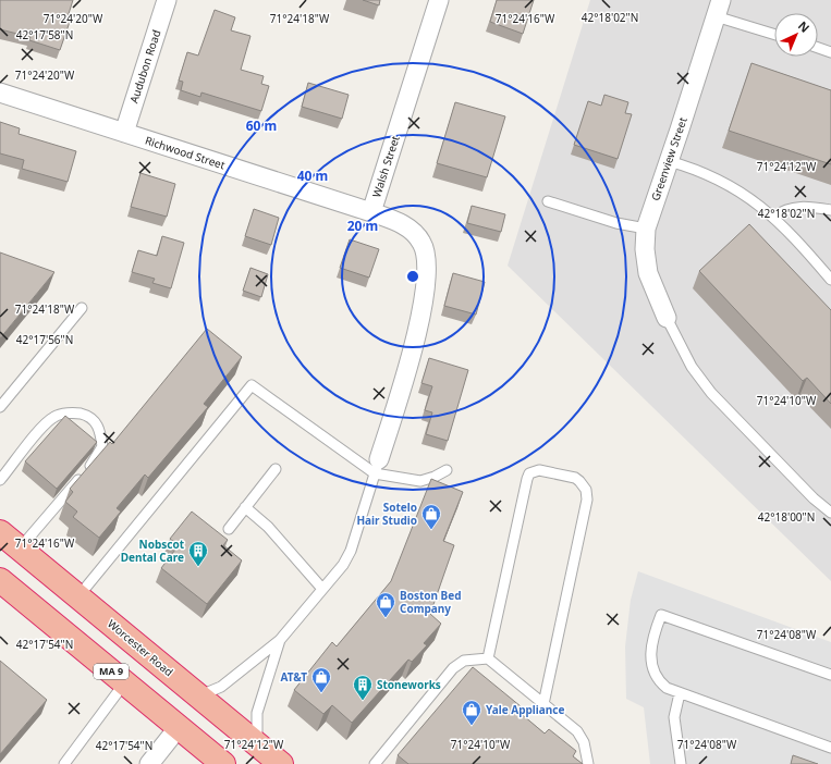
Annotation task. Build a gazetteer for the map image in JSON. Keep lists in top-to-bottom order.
{
  "streets": {
    "highway": ["Worcester Road", "MA 9"],
    "street": [
      "Audubon Road",
      "Richwood Street",
      "Greenview Street",
      "Walsh Street"
    ]
  },
  "crossings": [
    ["Audubon Road", "Richwood Street"],
    ["Richwood Street", "Walsh Street"]
  ],
  "places": {
    "shop": [
      "Sotelo Hair Studio",
      "Boston Bed Company",
      "AT&T",
      "Yale Appliance"
    ],
    "building": ["Nobscot Dental Care", "Stoneworks"]
  },
  "north": "top right",
  "coordinates": [
    "42°18'02\"N",
    "71°24'20\"W",
    "71°24'18\"W",
    "71°24'16\"W",
    "42°17'58\"N",
    "71°24'12\"W",
    "42°17'56\"N",
    "71°24'10\"W",
    "42°18'00\"N",
    "71°24'08\"W",
    "42°17'54\"N"
  ],
  "rings": ["60 m", "40 m", "20 m"]
}
